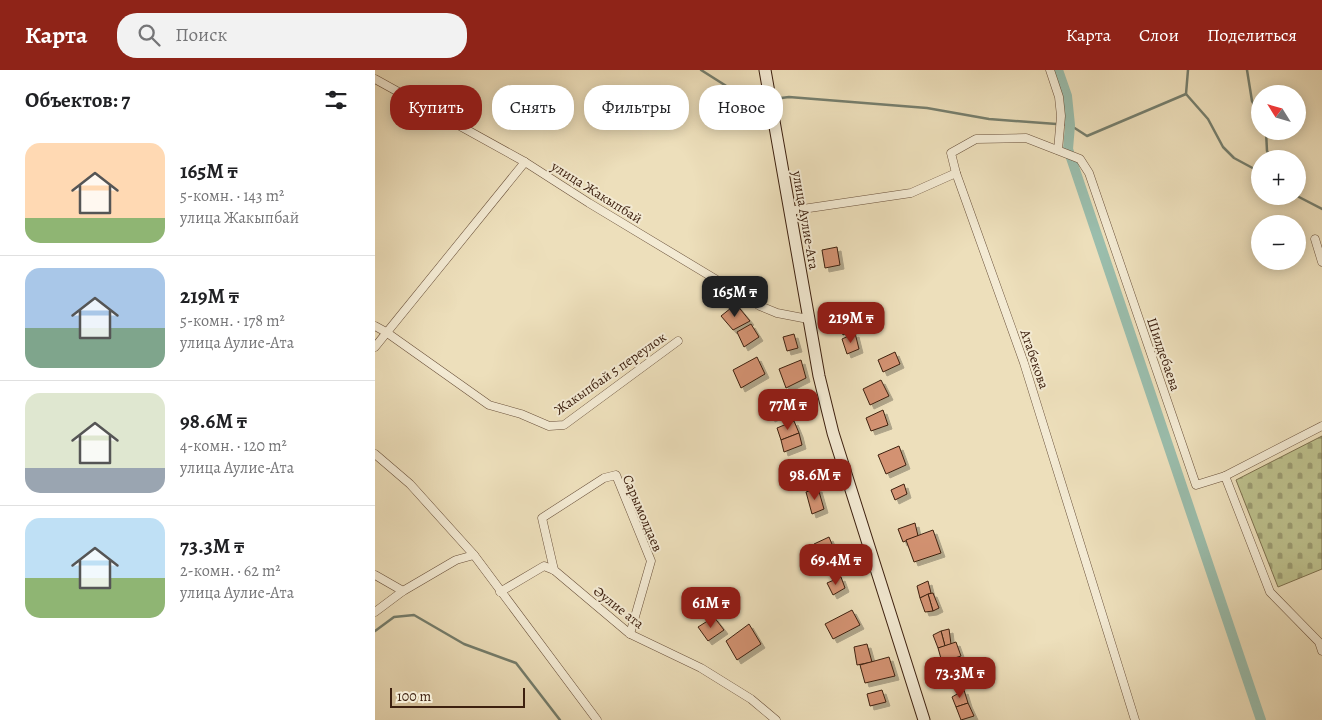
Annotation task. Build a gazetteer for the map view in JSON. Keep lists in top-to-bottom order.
{
  "streets": {
    "main road": ["улица Аулие-Ата"],
    "street": [
      "улица Жакыпбай",
      "Шилдебаева",
      "Атабекова",
      "Жакыпбай 5 переулок",
      "Сарымолдаев",
      "Әулие ата"
    ]
  },
  "crossings": [
    ["улица Жакыпбай", "улица Аулие-Ата"],
    ["Шилдебаева", "Атабекова"],
    ["Сарымолдаев", "Әулие ата"]
  ],
  "scale_bar": "100 m",
  "north": "top left",
  "page": {
    "header": "Карта",
    "search": "Поиск",
    "nav": ["Карта", "Слои", "Поделиться"],
    "heading": "Объектов: 7",
    "map_buttons": ["+", "−"],
    "chip": [
      "Купить",
      "Снять",
      "Фильтры",
      "Новое"
    ],
    "list": [
      {
        "name": "165M ₸",
        "note": "5-комн. · 143 m² · улица Жакыпбай"
      },
      {
        "name": "219M ₸",
        "note": "5-комн. · 178 m² · улица Аулие-Ата"
      },
      {
        "name": "98.6M ₸",
        "note": "4-комн. · 120 m² · улица Аулие-Ата"
      },
      {
        "name": "73.3M ₸",
        "note": "2-комн. · 62 m² · улица Аулие-Ата"
      }
    ],
    "price": [
      "165M ₸",
      "219M ₸",
      "77M ₸",
      "98.6M ₸",
      "69.4M ₸",
      "61M ₸",
      "73.3M ₸"
    ],
    "scale": "100 m"
  }
}
